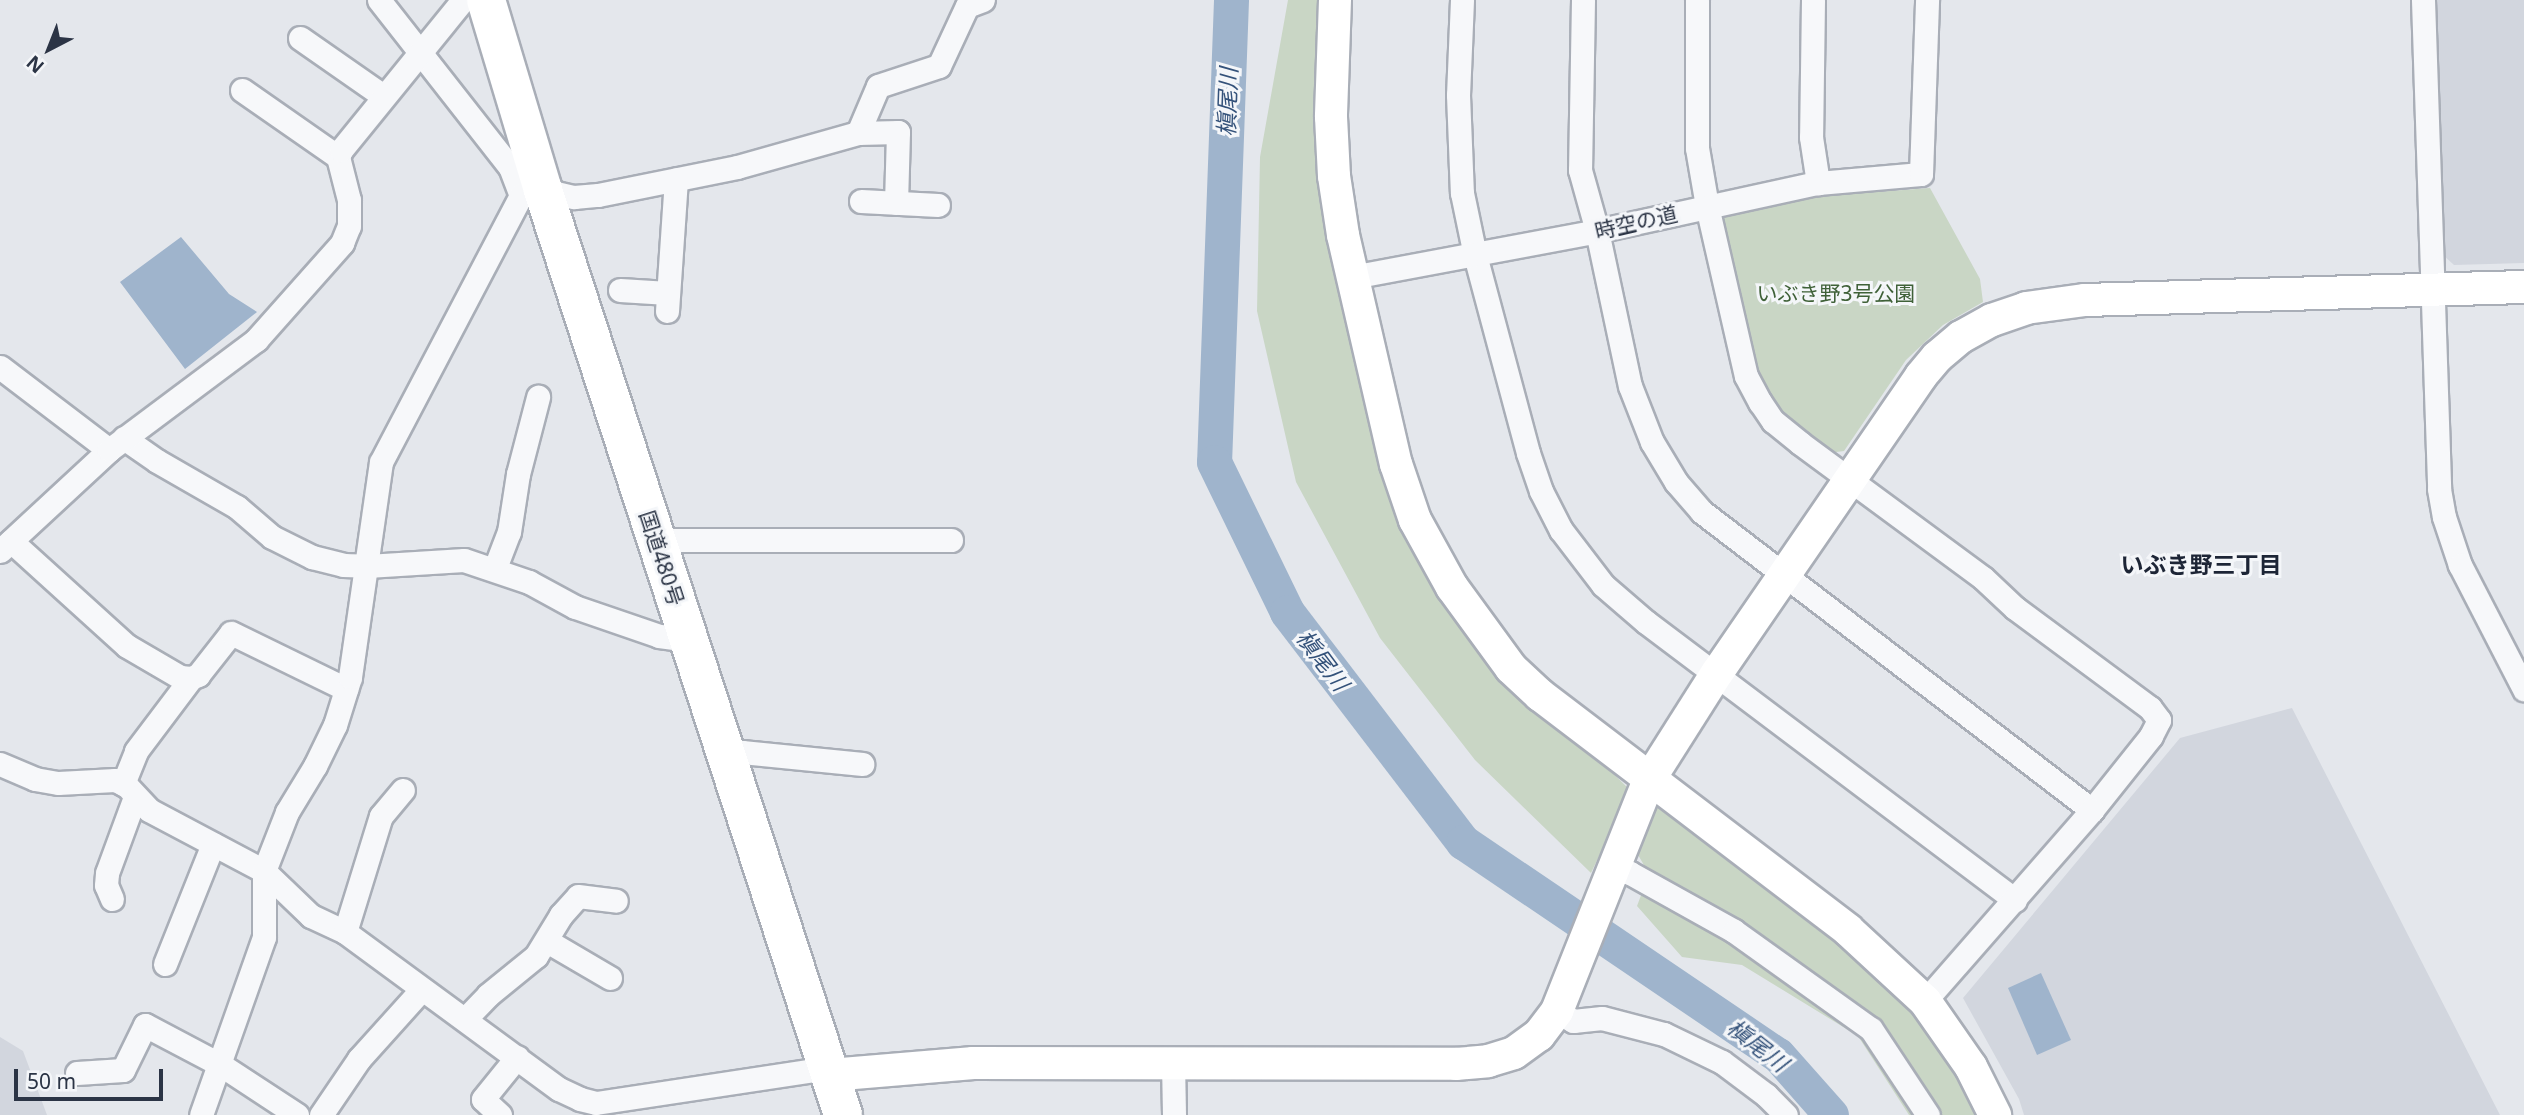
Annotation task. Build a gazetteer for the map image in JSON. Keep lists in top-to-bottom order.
{
  "streets": {
    "highway": ["国道480号"],
    "street": ["時空の道"]
  },
  "districts": ["いぶき野三丁目"],
  "water": ["槇尾川"],
  "parks": ["いぶき野3号公園"],
  "scale_bar": "50 m",
  "north": "bottom left"
}
